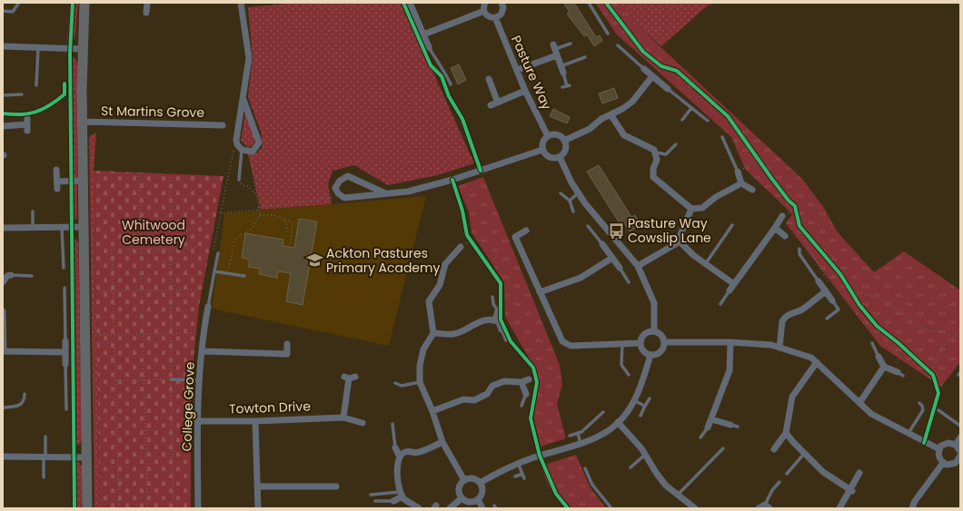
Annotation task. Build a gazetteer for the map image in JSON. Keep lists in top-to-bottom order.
{
  "streets": {
    "street": [
      "Pasture Way",
      "St Martins Grove",
      "College Grove",
      "Towton Drive"
    ]
  },
  "crossings": [
    ["College Grove", "Towton Drive"]
  ],
  "parks": ["Whitwood Cemetery"],
  "places": {
    "bus stop": ["Pasture Way Cowslip Lane"],
    "school or university": ["Ackton Pastures Primary Academy"]
  }
}
